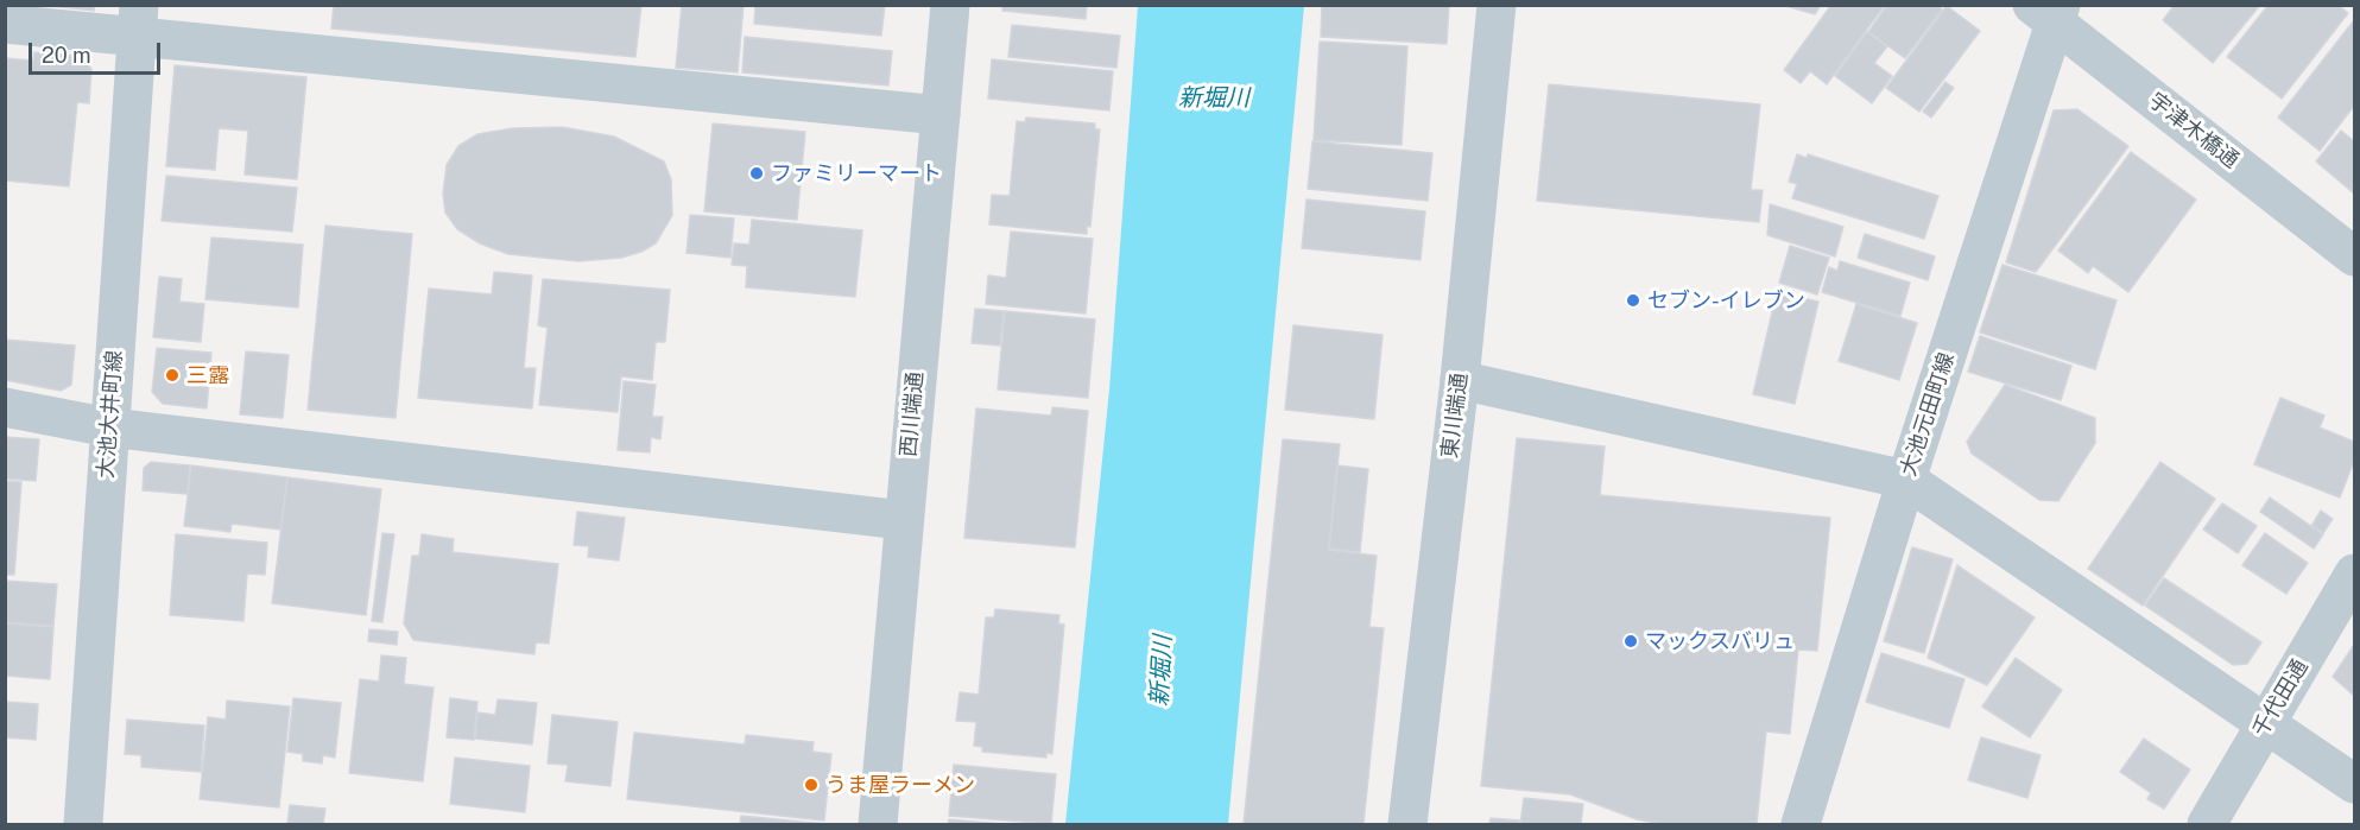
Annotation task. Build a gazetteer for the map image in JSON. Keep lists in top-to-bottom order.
{
  "streets": {
    "street": [
      "宇津木橋通",
      "大池大井町線",
      "西川端通",
      "大池元田町線",
      "東川端通",
      "千代田通"
    ]
  },
  "crossings": [
    ["宇津木橋通", "大池元田町線"]
  ],
  "water": ["新堀川"],
  "places": [
    "ファミリーマート",
    "セブン-イレブン",
    "三露",
    "マックスバリュ",
    "うま屋ラーメン"
  ],
  "scale_bar": "20 m"
}
